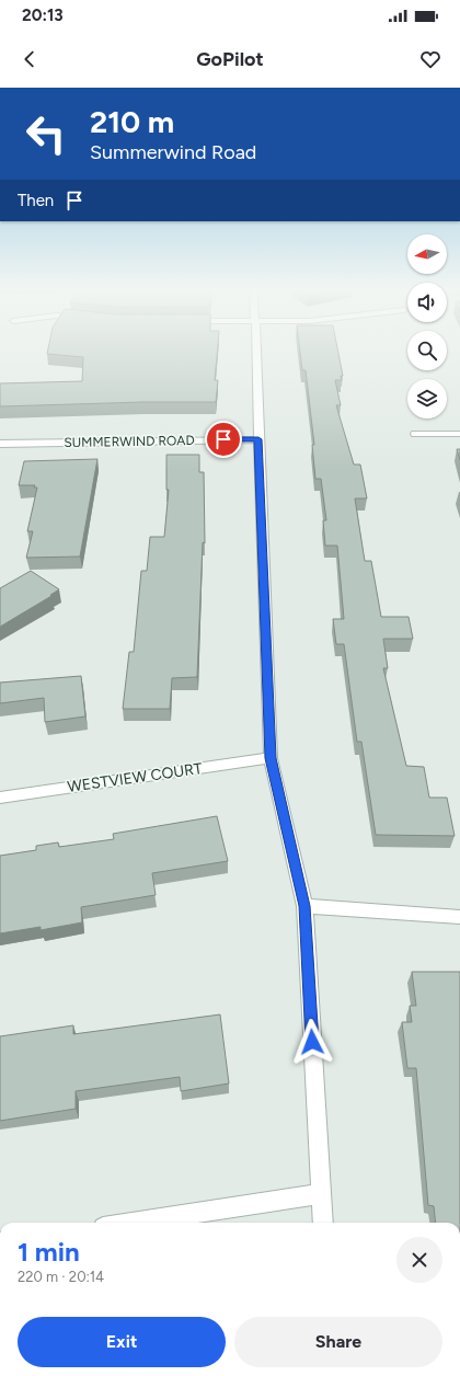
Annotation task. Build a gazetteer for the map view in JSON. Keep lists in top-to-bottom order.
{
  "streets": {
    "street": ["SUMMERWIND ROAD", "WESTVIEW COURT"]
  },
  "north": "left",
  "page": {
    "status": "20:13",
    "header": "GoPilot",
    "turn": ["210 m", "Summerwind Road"],
    "then": "Then",
    "heading": ["1 min", "220 m · 20:14"],
    "buttons": ["Exit", "Share"]
  }
}
